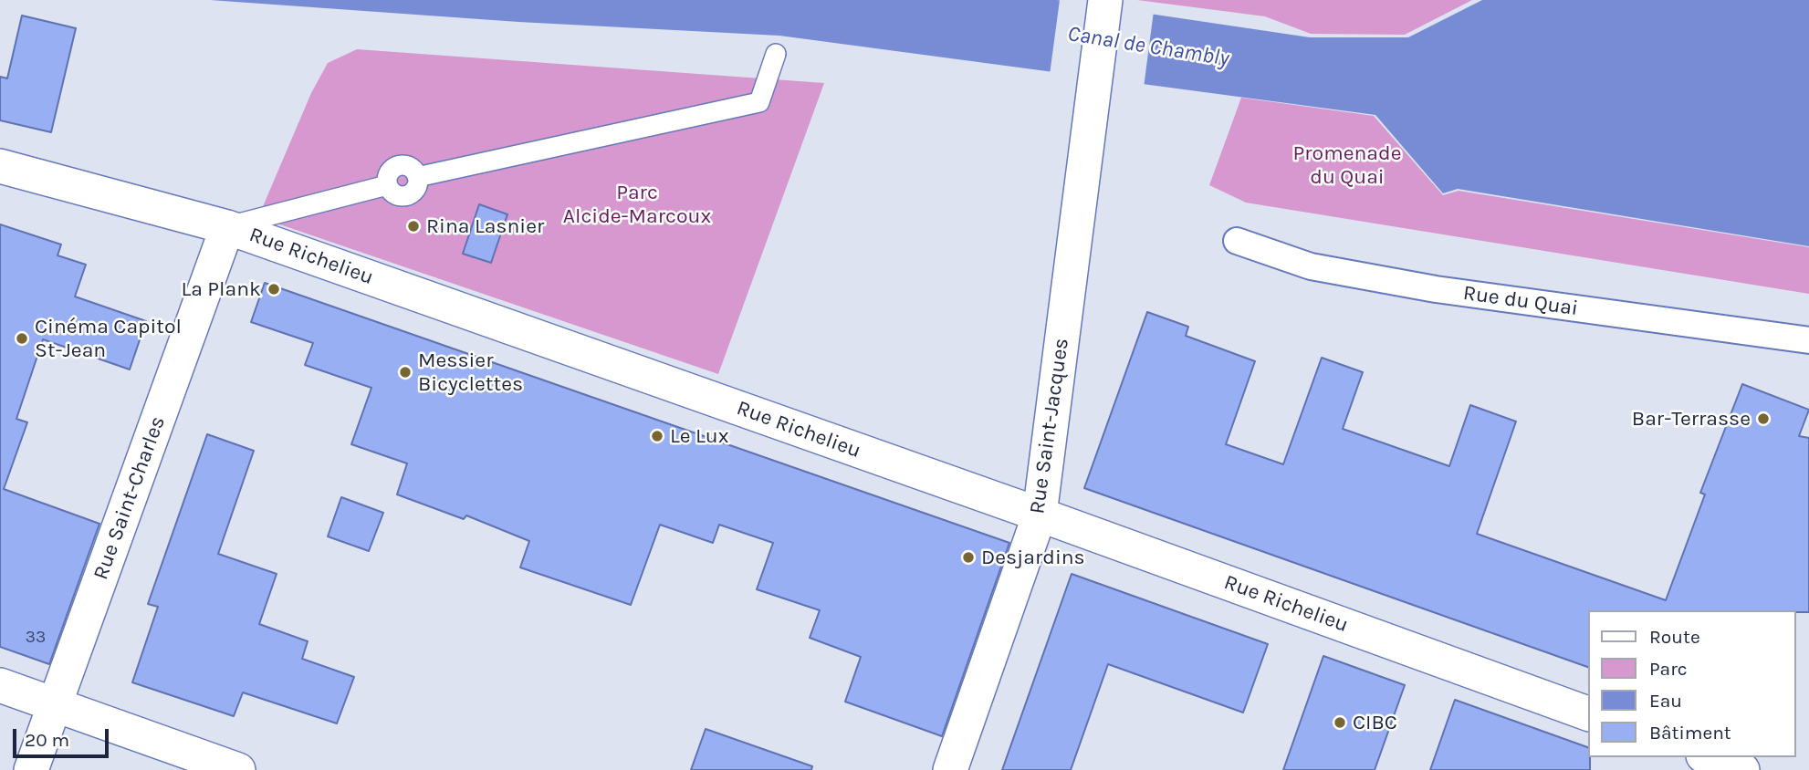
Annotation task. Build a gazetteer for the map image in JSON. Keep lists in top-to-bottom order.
{
  "streets": {
    "street": [
      "Rue Richelieu",
      "Rue du Quai",
      "Rue Saint-Jacques",
      "Rue Saint-Charles"
    ]
  },
  "crossings": [
    ["Rue Richelieu", "Rue Saint-Jacques"],
    ["Rue Richelieu", "Rue Saint-Charles"]
  ],
  "water": ["Canal de Chambly"],
  "parks": ["Promenade du Quai", "Parc Alcide-Marcoux"],
  "places": [
    "Rina Lasnier",
    "La Plank",
    "Cinéma Capitol St-Jean",
    "Messier Bicyclettes",
    "Bar-Terrasse",
    "Le Lux",
    "Desjardins",
    "CIBC"
  ],
  "house_numbers": ["33"],
  "legend": [
    "Route",
    "Parc",
    "Eau",
    "Bâtiment"
  ],
  "scale_bar": "20 m"
}
